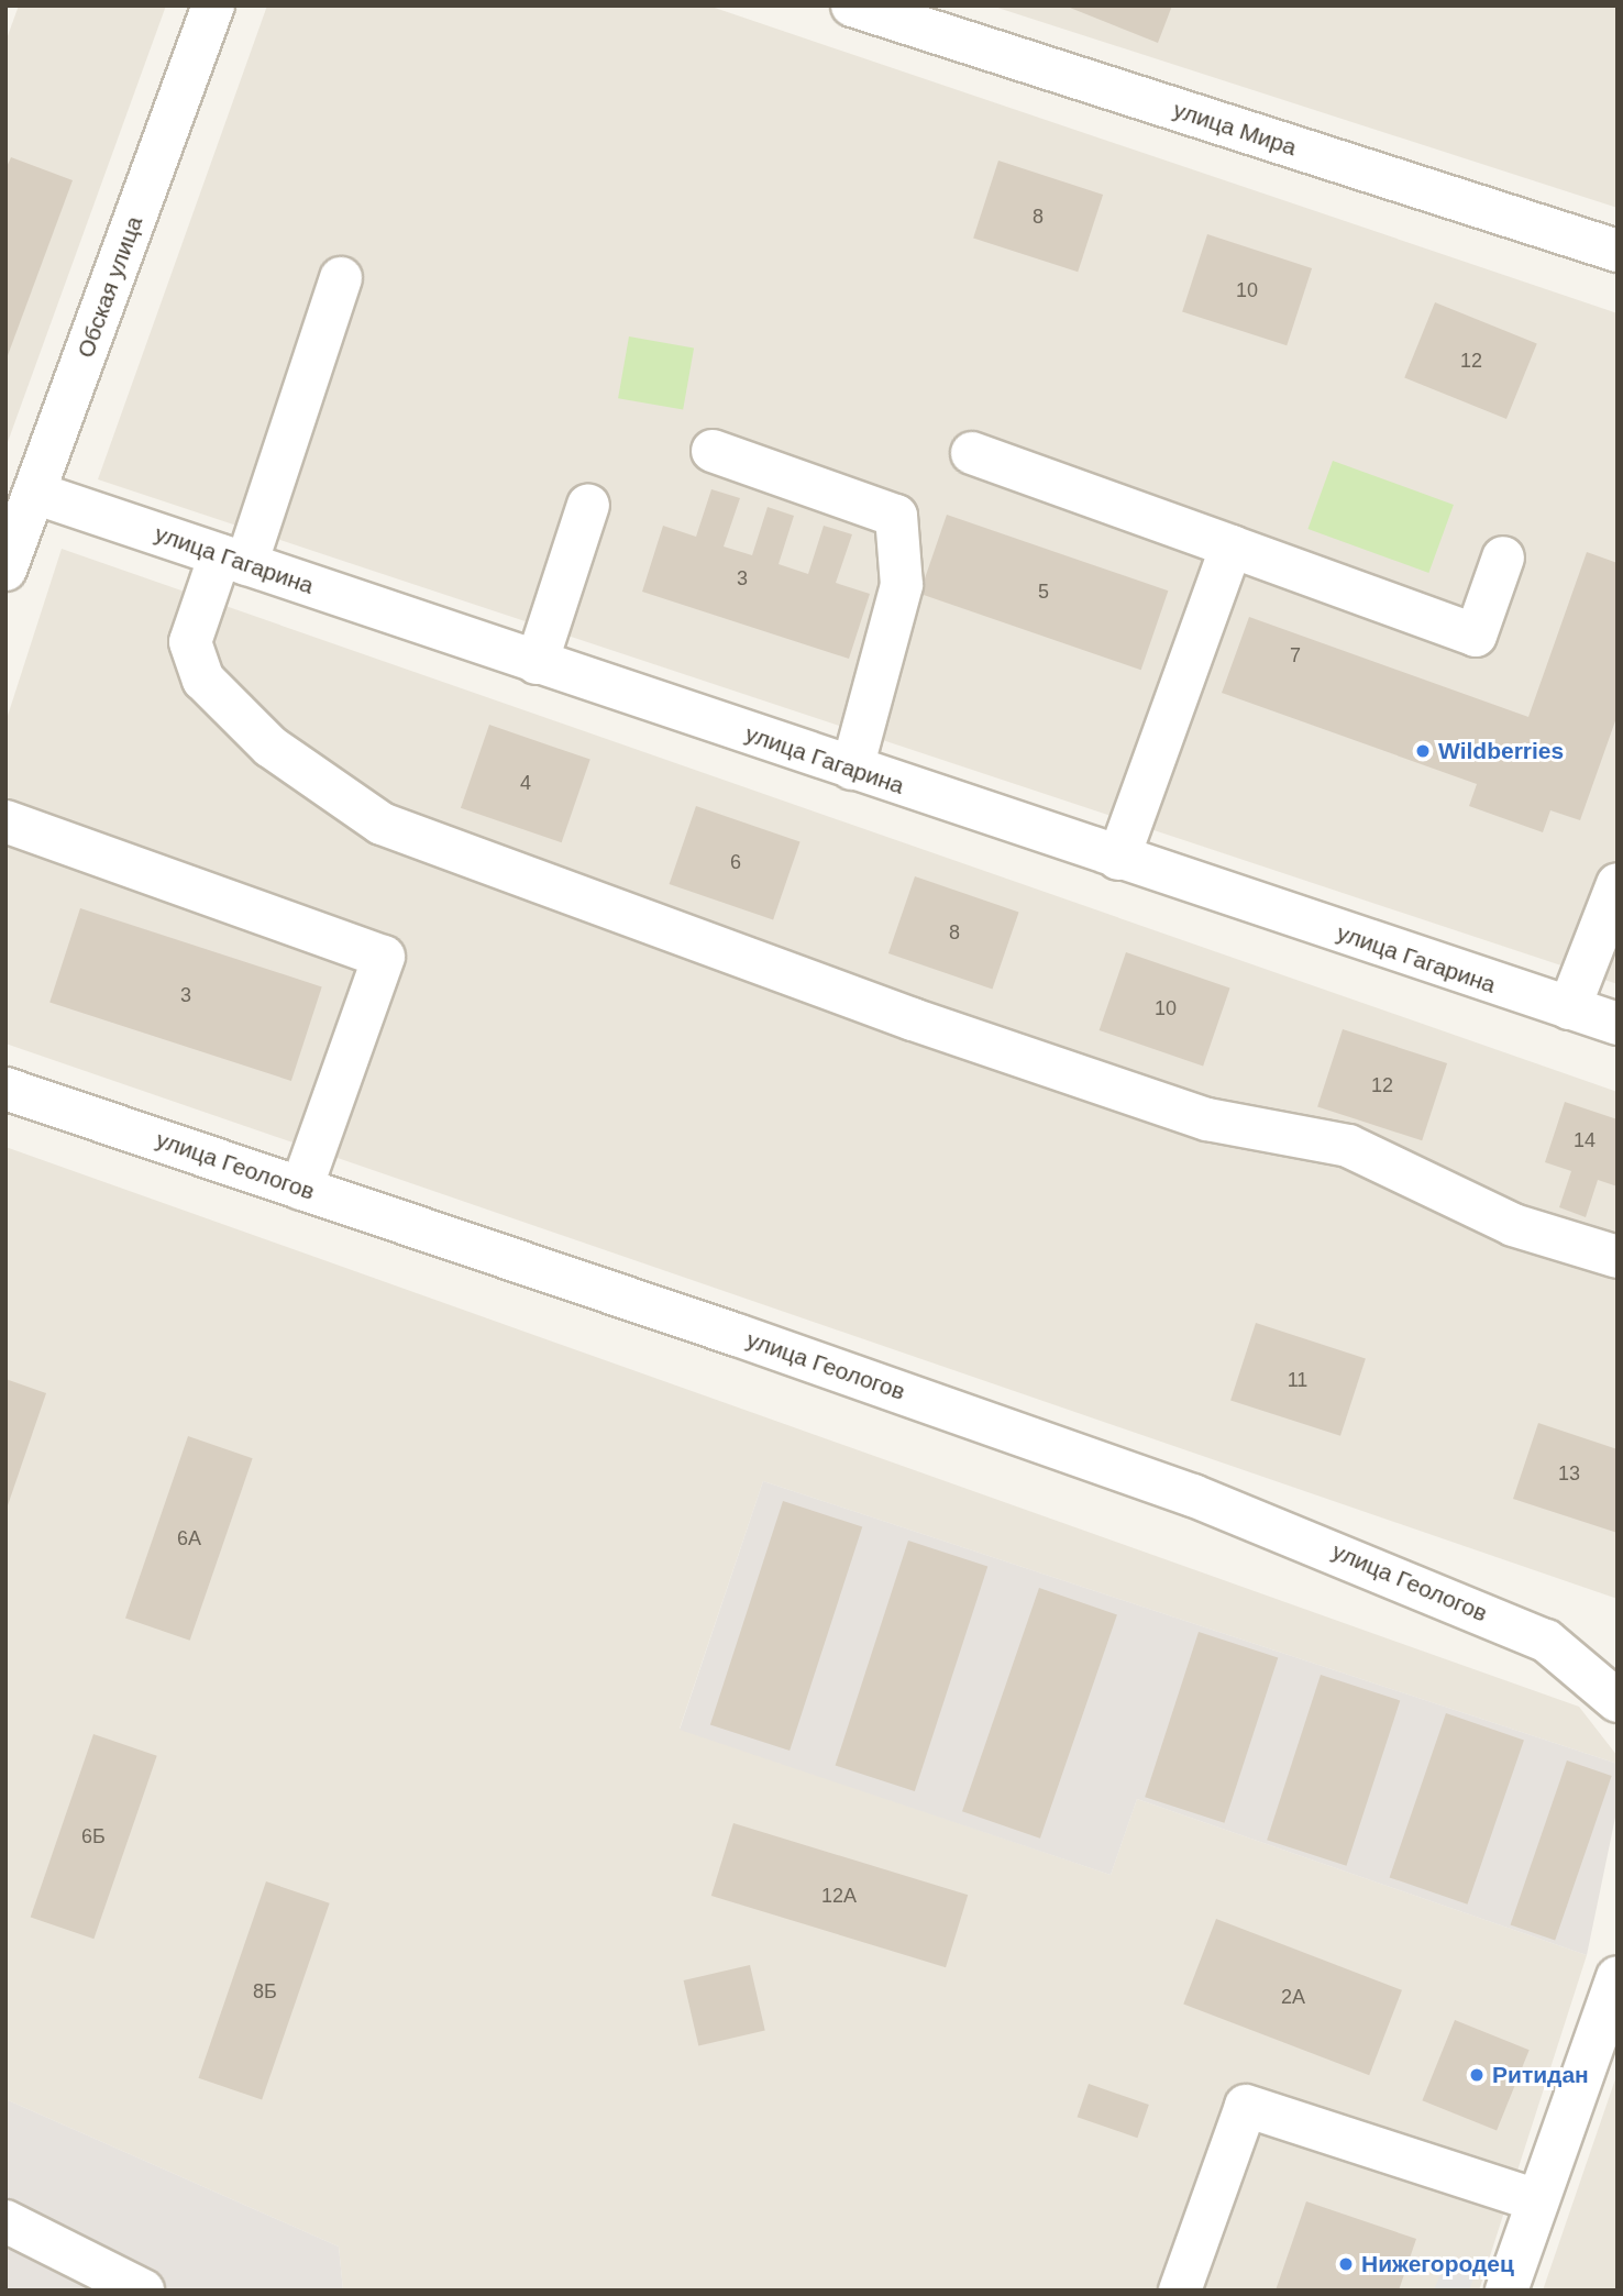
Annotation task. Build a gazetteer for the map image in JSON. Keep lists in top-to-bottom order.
{
  "streets": {
    "street": [
      "улица Мира",
      "Обская улица",
      "улица Гагарина",
      "улица Геологов"
    ]
  },
  "crossings": [
    ["Обская улица", "улица Гагарина"]
  ],
  "places": ["Wildberries", "Ритидан", "Нижегородец"],
  "house_numbers": [
    "8",
    "10",
    "12",
    "3",
    "5",
    "7",
    "4",
    "6",
    "8",
    "3",
    "10",
    "12",
    "14",
    "11",
    "13",
    "6А",
    "6Б",
    "12А",
    "8Б",
    "2А"
  ]
}
